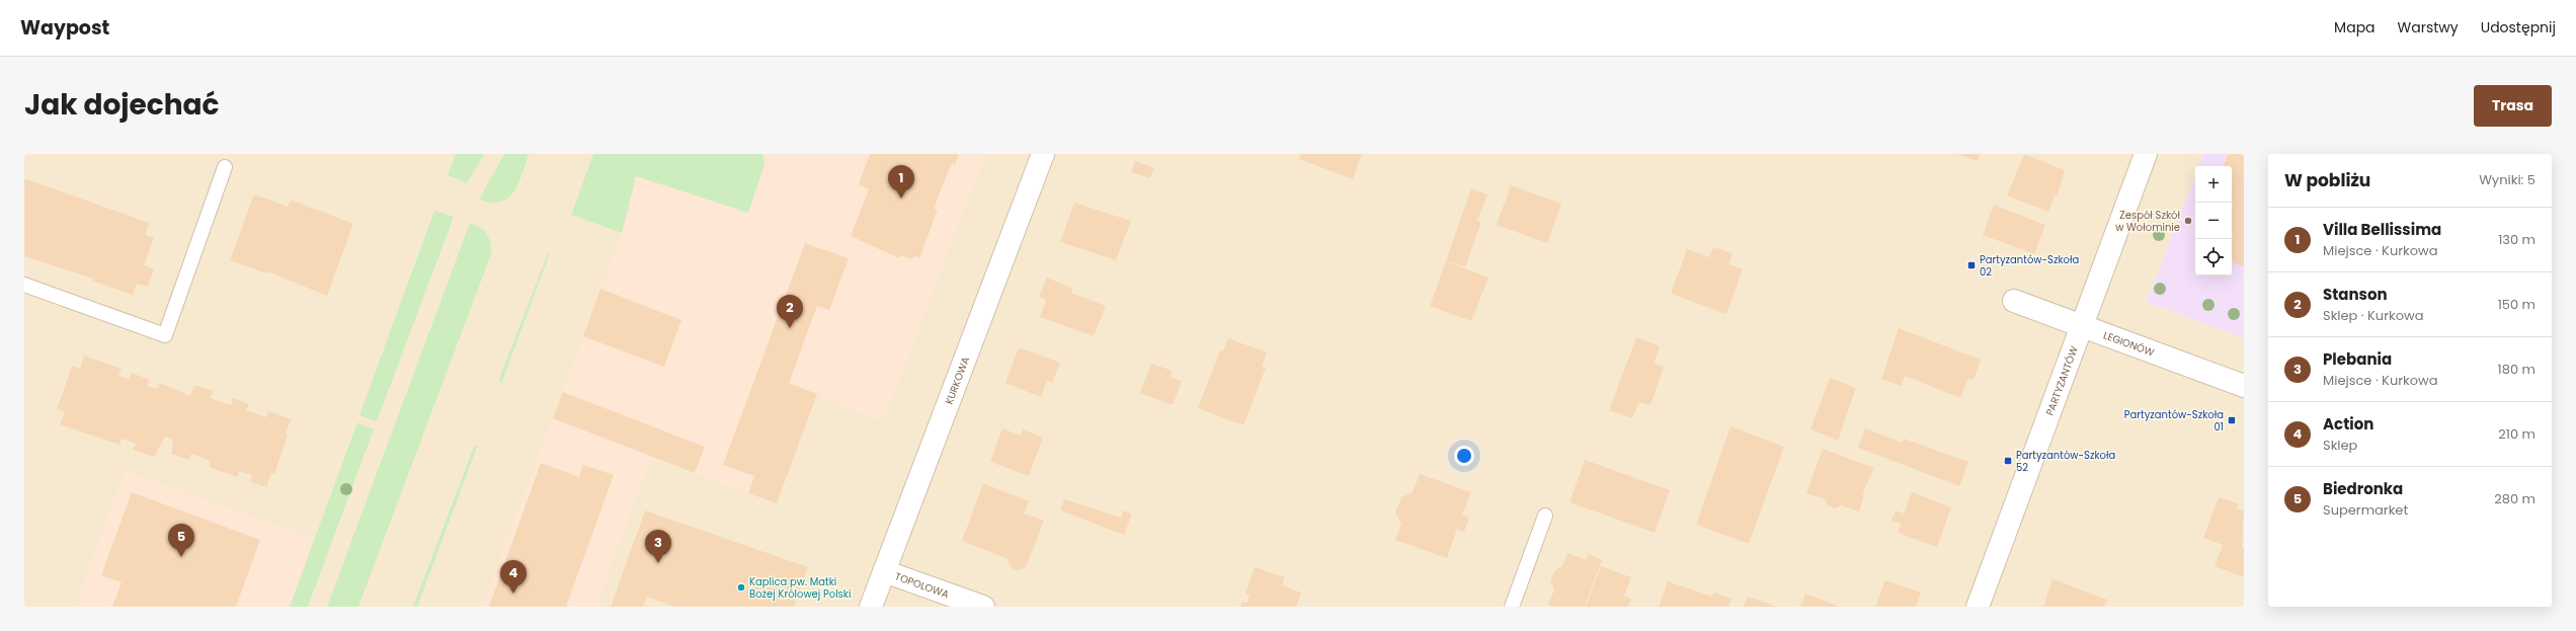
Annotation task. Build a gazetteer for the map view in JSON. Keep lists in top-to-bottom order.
{
  "streets": {
    "street": [
      "LEGIONÓW",
      "KURKOWA",
      "PARTYZANTÓW",
      "TOPOLOWA"
    ]
  },
  "crossings": [
    ["LEGIONÓW", "PARTYZANTÓW"],
    ["KURKOWA", "TOPOLOWA"]
  ],
  "places": {
    "other": ["Zespół Szkół w Wołominie", "Kaplica pw. Matki Bożej Królowej Polski"],
    "transit": ["Partyzantów-Szkoła 02", "Partyzantów-Szkoła 01", "Partyzantów-Szkoła 52"]
  },
  "page": {
    "header": "Waypost",
    "nav": ["Mapa", "Warstwy", "Udostępnij"],
    "title": "Jak dojechać",
    "buttons": "Trasa",
    "heading": ["W pobliżu", "Wyniki: 5"],
    "pins": [
      "1",
      "2",
      "5",
      "3",
      "4"
    ],
    "map_buttons": ["+", "−"],
    "list": [
      {
        "mark": "1",
        "name": "Villa Bellissima",
        "note": "Miejsce · Kurkowa",
        "value": "130 m"
      },
      {
        "mark": "2",
        "name": "Stanson",
        "note": "Sklep · Kurkowa",
        "value": "150 m"
      },
      {
        "mark": "3",
        "name": "Plebania",
        "note": "Miejsce · Kurkowa",
        "value": "180 m"
      },
      {
        "mark": "4",
        "name": "Action",
        "note": "Sklep",
        "value": "210 m"
      },
      {
        "mark": "5",
        "name": "Biedronka",
        "note": "Supermarket",
        "value": "280 m"
      }
    ]
  }
}
